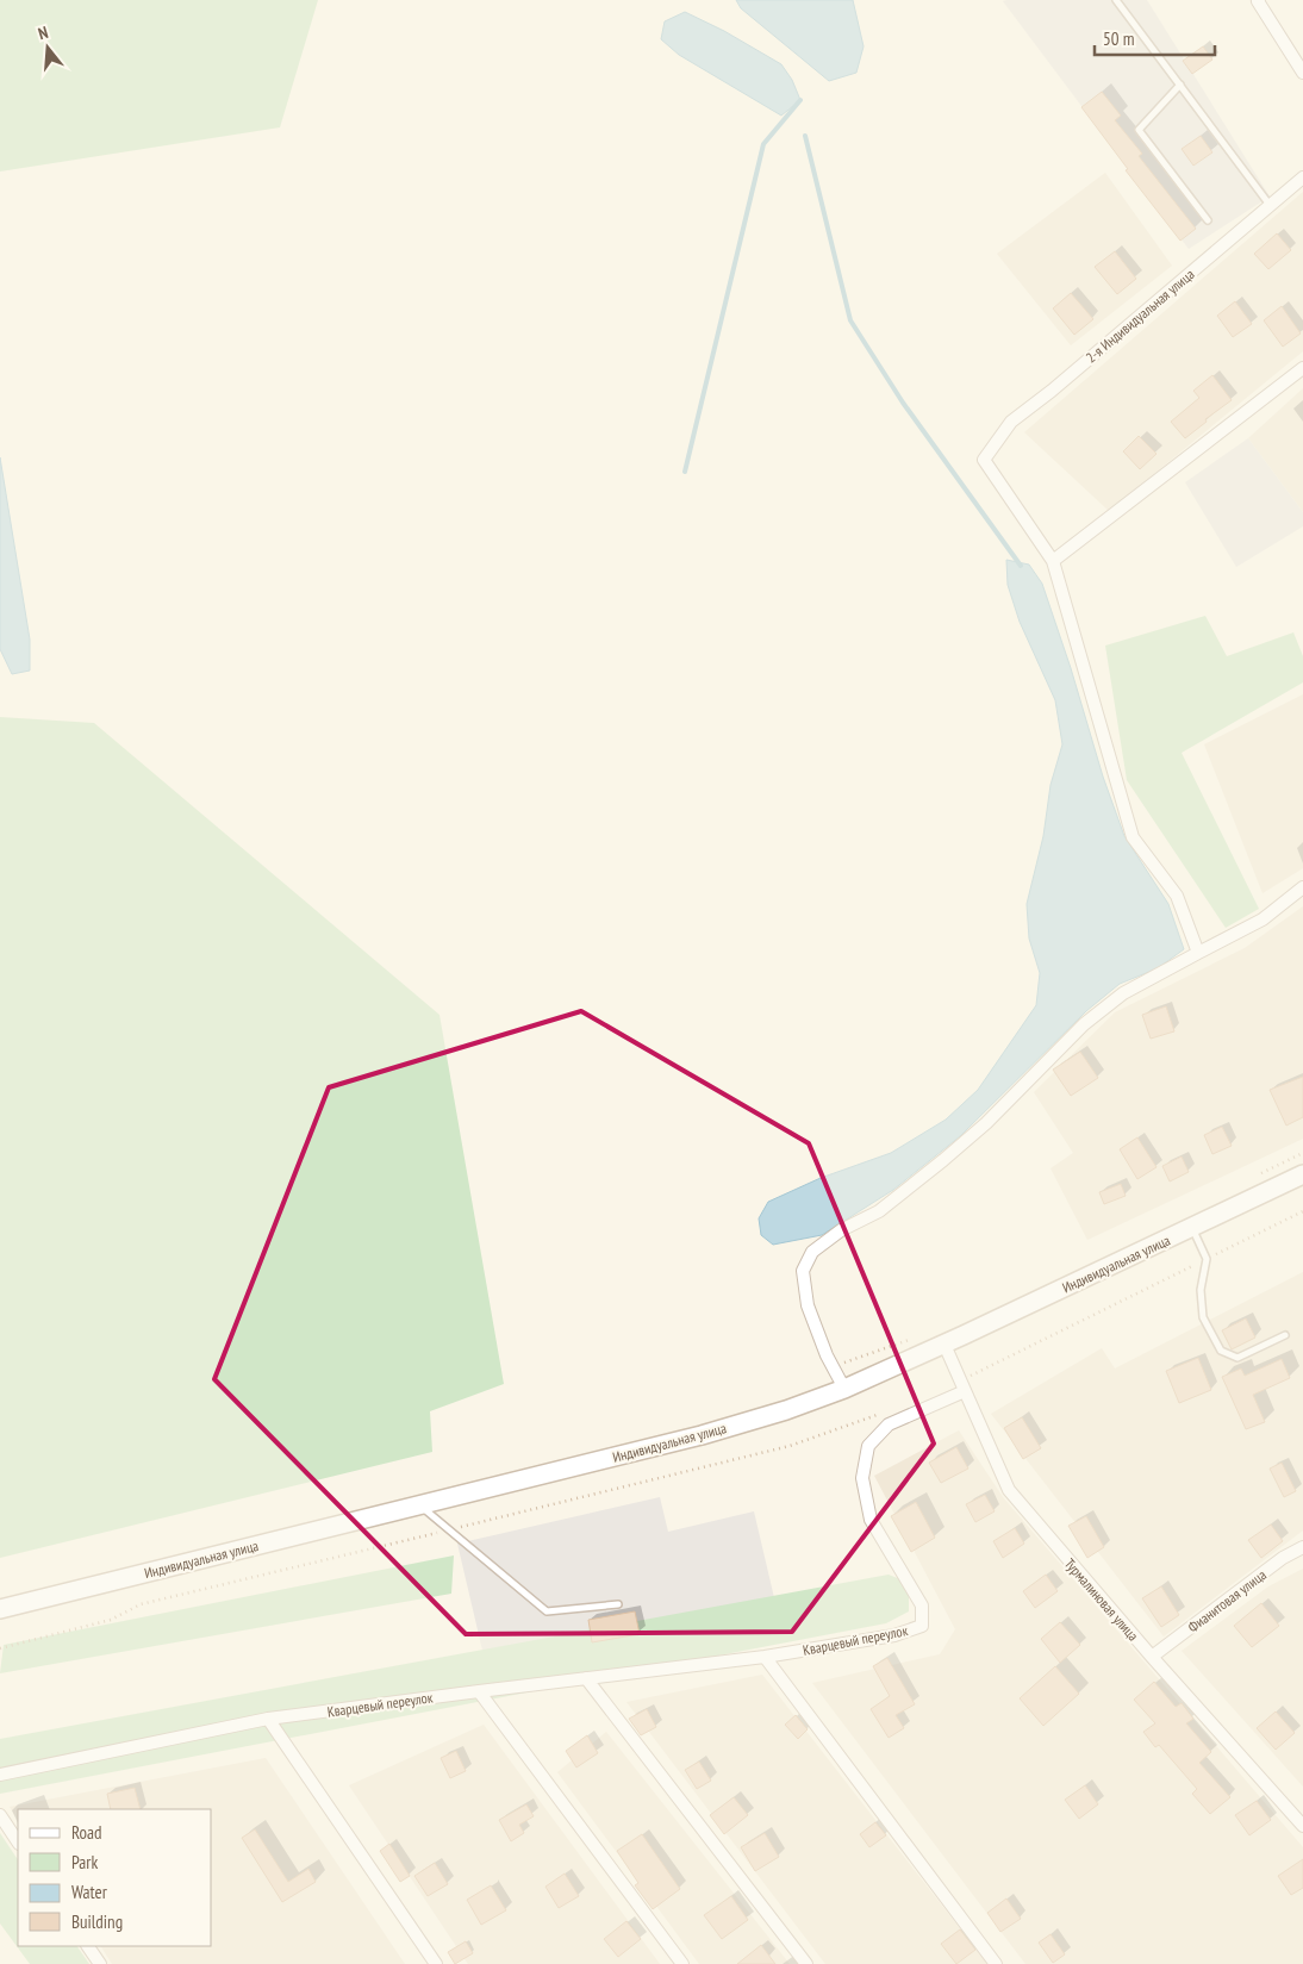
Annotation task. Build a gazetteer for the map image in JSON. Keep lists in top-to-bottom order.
{
  "streets": {
    "main road": ["Индивидуальная улица"],
    "street": [
      "2-я Индивидуальная улица",
      "Турмалиновая улица",
      "Фианитовая улица",
      "Кварцевый переулок"
    ]
  },
  "crossings": [
    ["Индивидуальная улица", "Турмалиновая улица"],
    ["Турмалиновая улица", "Фианитовая улица"],
    ["Турмалиновая улица", "Кварцевый переулок"]
  ],
  "legend": [
    "Road",
    "Park",
    "Water",
    "Building"
  ],
  "scale_bar": "50 m",
  "north": "top"
}
